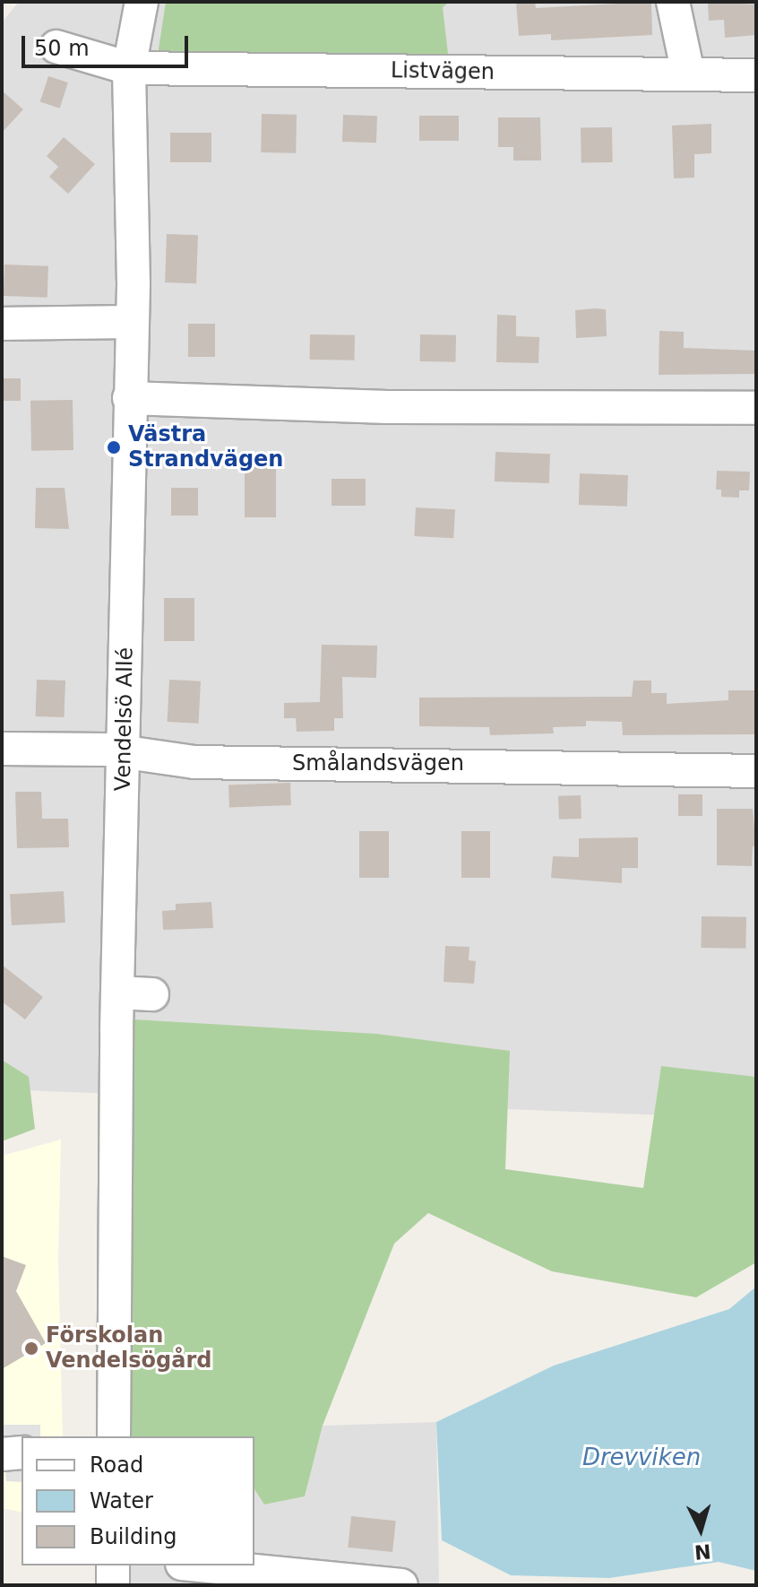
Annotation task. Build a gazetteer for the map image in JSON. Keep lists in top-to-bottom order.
{
  "streets": {
    "street": ["Listvägen", "Vendelsö Allé", "Smålandsvägen"]
  },
  "crossings": [
    ["Listvägen", "Vendelsö Allé"],
    ["Vendelsö Allé", "Smålandsvägen"]
  ],
  "water": ["Drevviken"],
  "places": ["Västra Strandvägen", "Förskolan Vendelsögård"],
  "legend": ["Road", "Water", "Building"],
  "scale_bar": "50 m",
  "north": "bottom"
}
